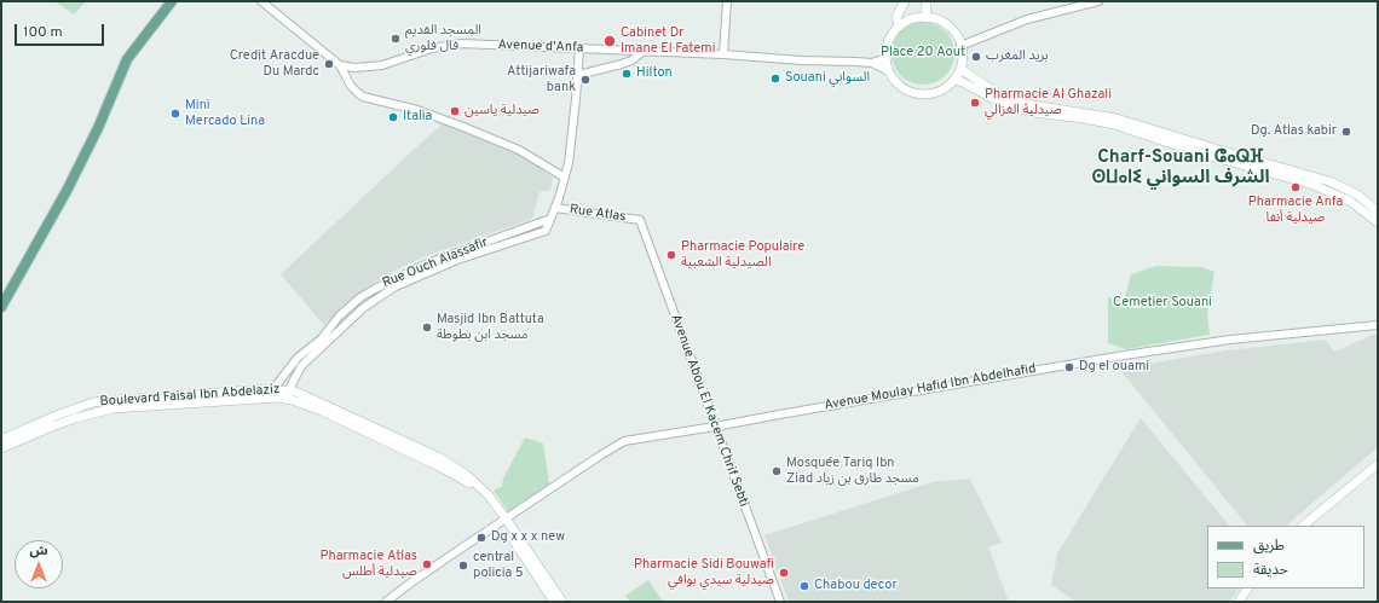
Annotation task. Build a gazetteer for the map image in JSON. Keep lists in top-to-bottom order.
{
  "streets": {
    "main road": ["Boulevard Faisal Ibn Abdelaziz"],
    "street": [
      "Avenue d'Anfa",
      "Rue Atlas",
      "Rue Ouch Alassafir",
      "Avenue Moulay Hafid Ibn Abdelhafid",
      "Avenue Abou El Kacem Chrif Sebti"
    ]
  },
  "crossings": [
    ["Rue Atlas", "Avenue Abou El Kacem Chrif Sebti"],
    ["Rue Ouch Alassafir", "Boulevard Faisal Ibn Abdelaziz"],
    ["Avenue Moulay Hafid Ibn Abdelhafid", "Boulevard Faisal Ibn Abdelaziz"],
    ["Avenue Moulay Hafid Ibn Abdelhafid", "Avenue Abou El Kacem Chrif Sebti"]
  ],
  "districts": ["Charf-Souani ⵛⴰⵕⴼ ⵙⵡⴰⵏⵉ الشرف السواني"],
  "parks": ["Place 20 Aout", "Cemetier Souani"],
  "places": [
    "المسجد القديم فال فلوري",
    "Cabinet Dr Imane El Fatemi",
    "بريد المغرب",
    "Credit Aracdue Du Mardc",
    "Hilton",
    "Souani السواني",
    "Attijariwafa bank",
    "Pharmacie Al Ghazali صيدلية الغزالي",
    "صيدلية ياسين",
    "Mini Mercado Lina",
    "Italia",
    "Dg. Atlas kabir",
    "Pharmacie Anfa صيدلية أنفا",
    "Pharmacie Populaire الصيدلية الشعبية",
    "Masjid Ibn Battuta مسجد ابن بطوطة",
    "Dg el ouami",
    "Mosquée Tariq Ibn Ziad مسجد طارق بن زياد",
    "Dg x x x new",
    "Pharmacie Atlas صيدلية أطلس",
    "central policia 5",
    "Pharmacie Sidi Bouwafi صيدلية سيدي بوافي",
    "Chabou decor"
  ],
  "legend": ["طريق", "حديقة"],
  "scale_bar": "100 m",
  "north": "top"
}
